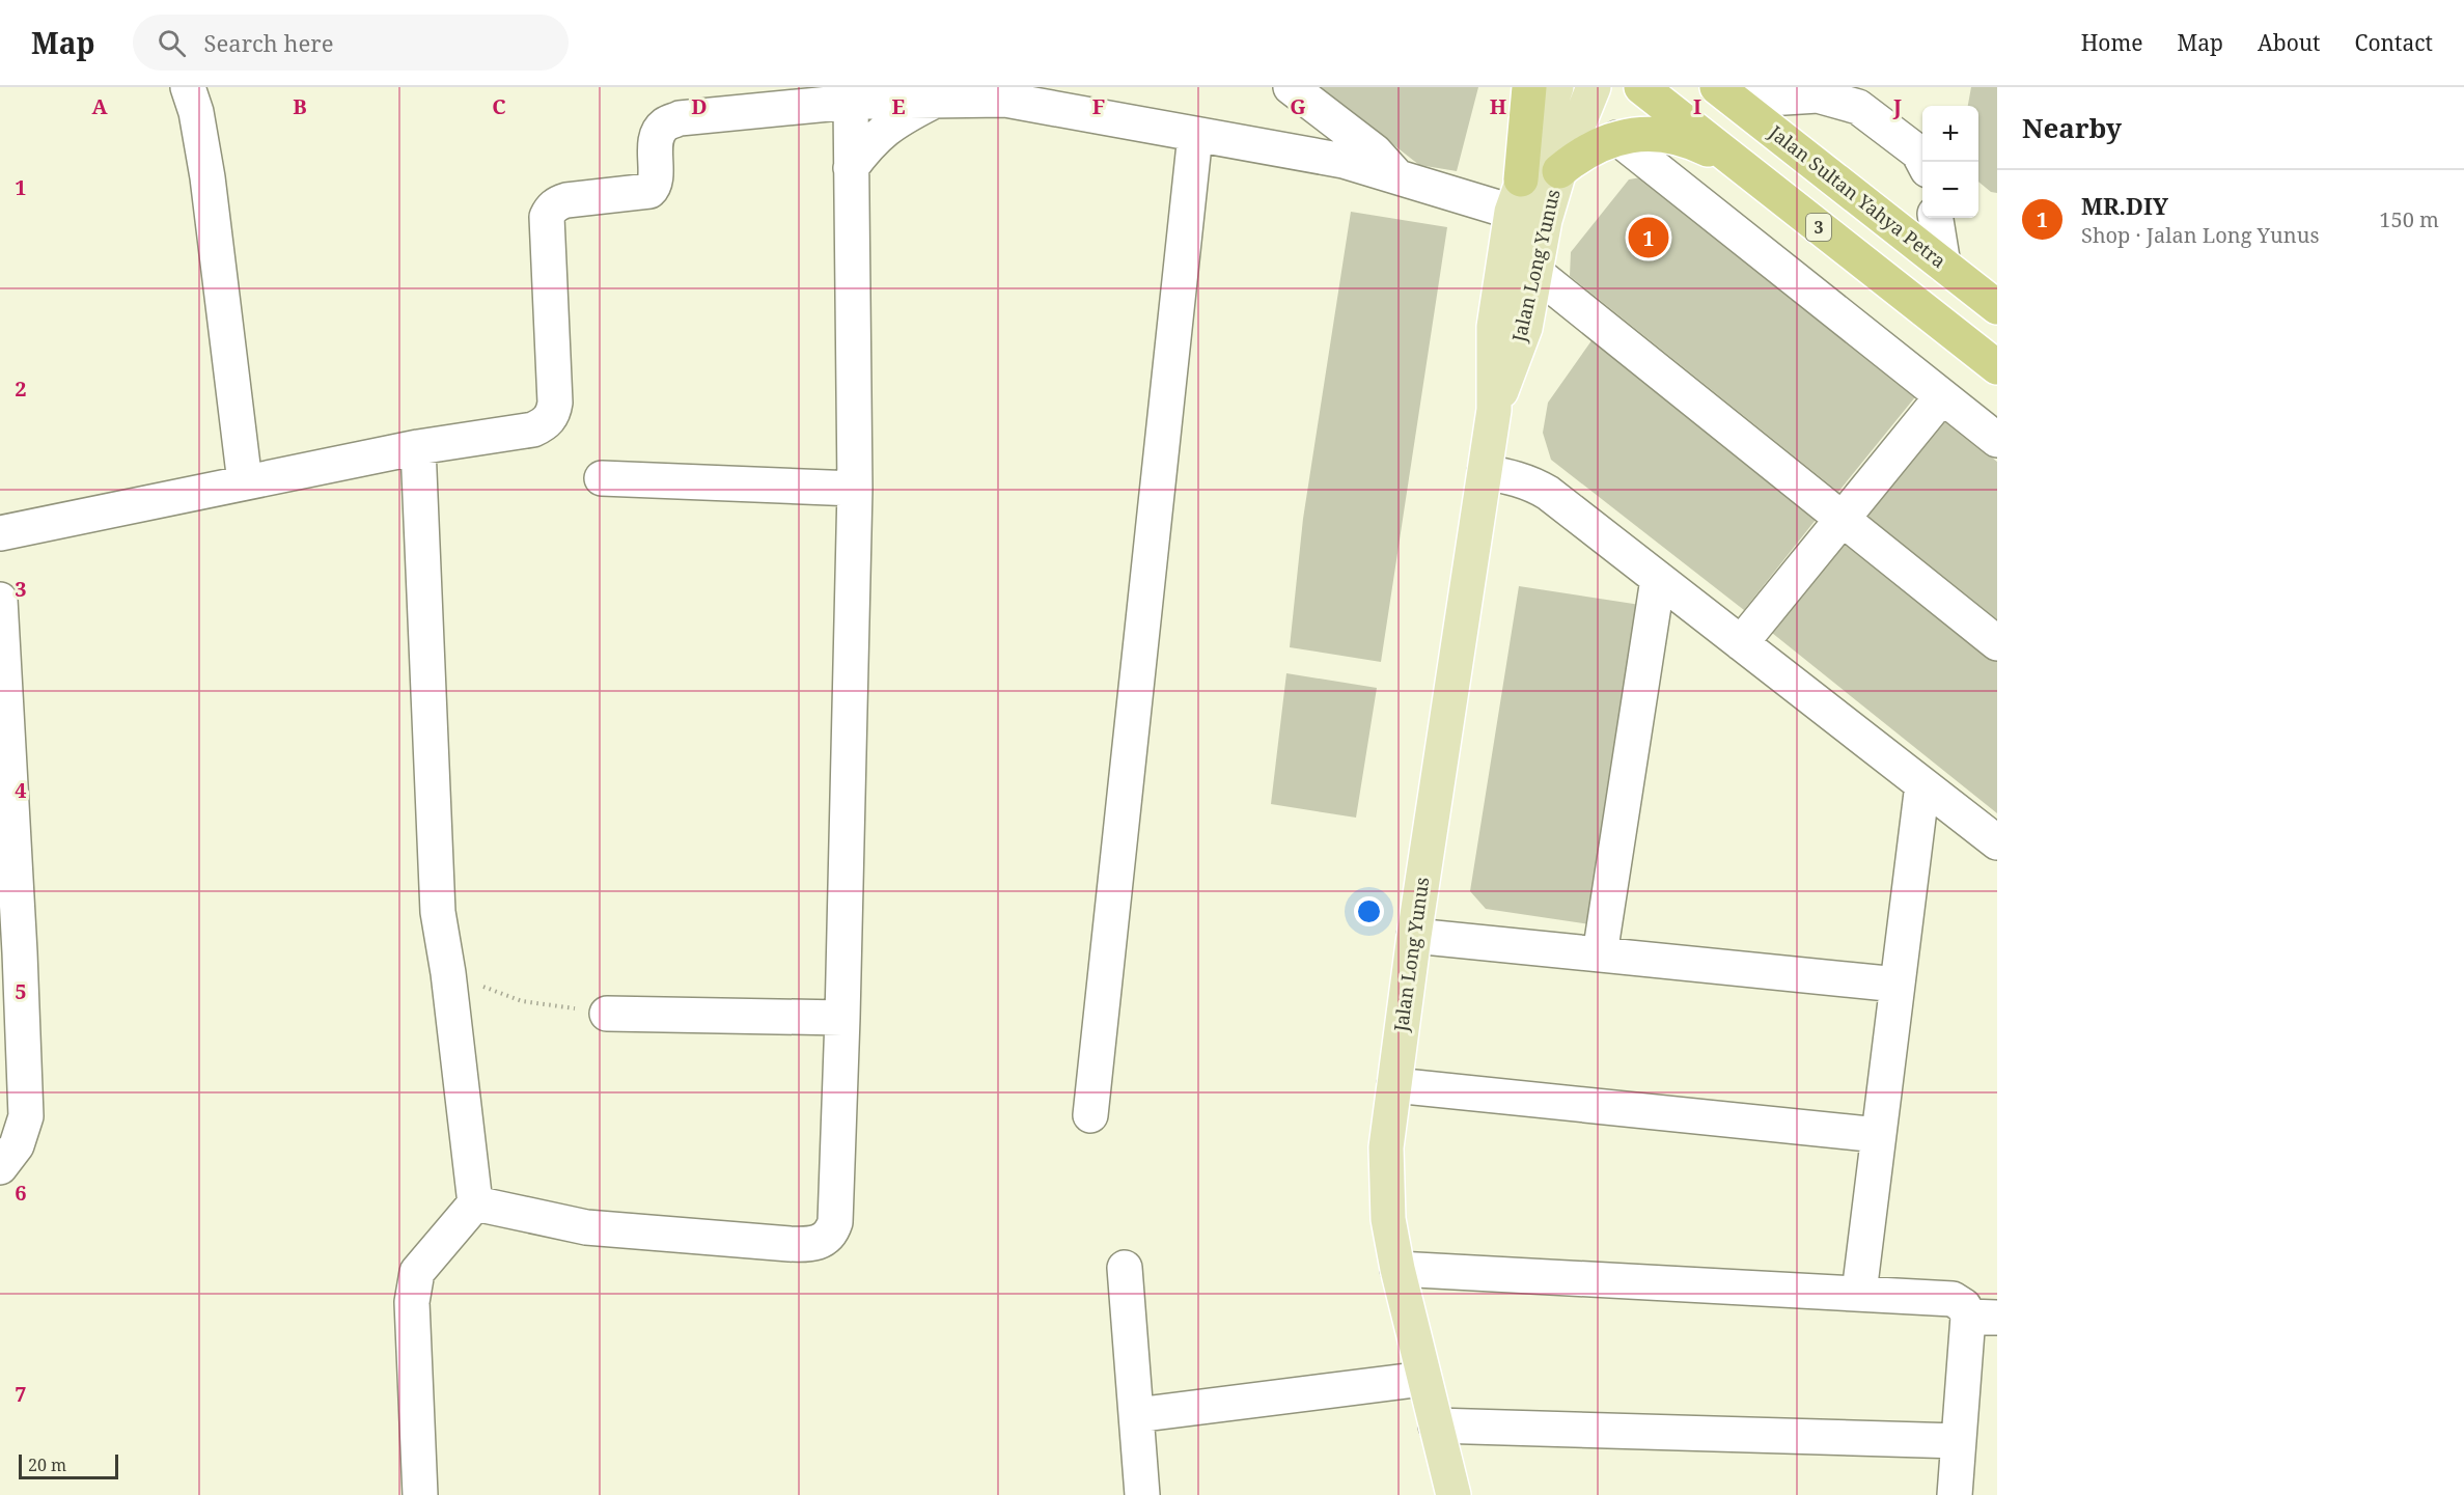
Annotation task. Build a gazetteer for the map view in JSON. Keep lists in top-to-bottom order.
{
  "streets": {
    "highway": ["Jalan Sultan Yahya Petra", "3"],
    "main road": ["Jalan Long Yunus"]
  },
  "scale_bar": "20 m",
  "page": {
    "header": "Map",
    "search": "Search here",
    "nav": [
      "Home",
      "Map",
      "About",
      "Contact"
    ],
    "heading": "Nearby",
    "map_buttons": ["+", "−"],
    "list": [
      {
        "mark": "1",
        "name": "MR.DIY",
        "note": "Shop · Jalan Long Yunus",
        "value": "150 m"
      }
    ],
    "pins": "1",
    "scale": "20 m"
  },
  "grid": {
    "columns": [
      "A",
      "B",
      "C",
      "D",
      "E",
      "F",
      "G",
      "H",
      "I",
      "J"
    ],
    "rows": [
      "1",
      "2",
      "3",
      "4",
      "5",
      "6",
      "7"
    ]
  }
}
